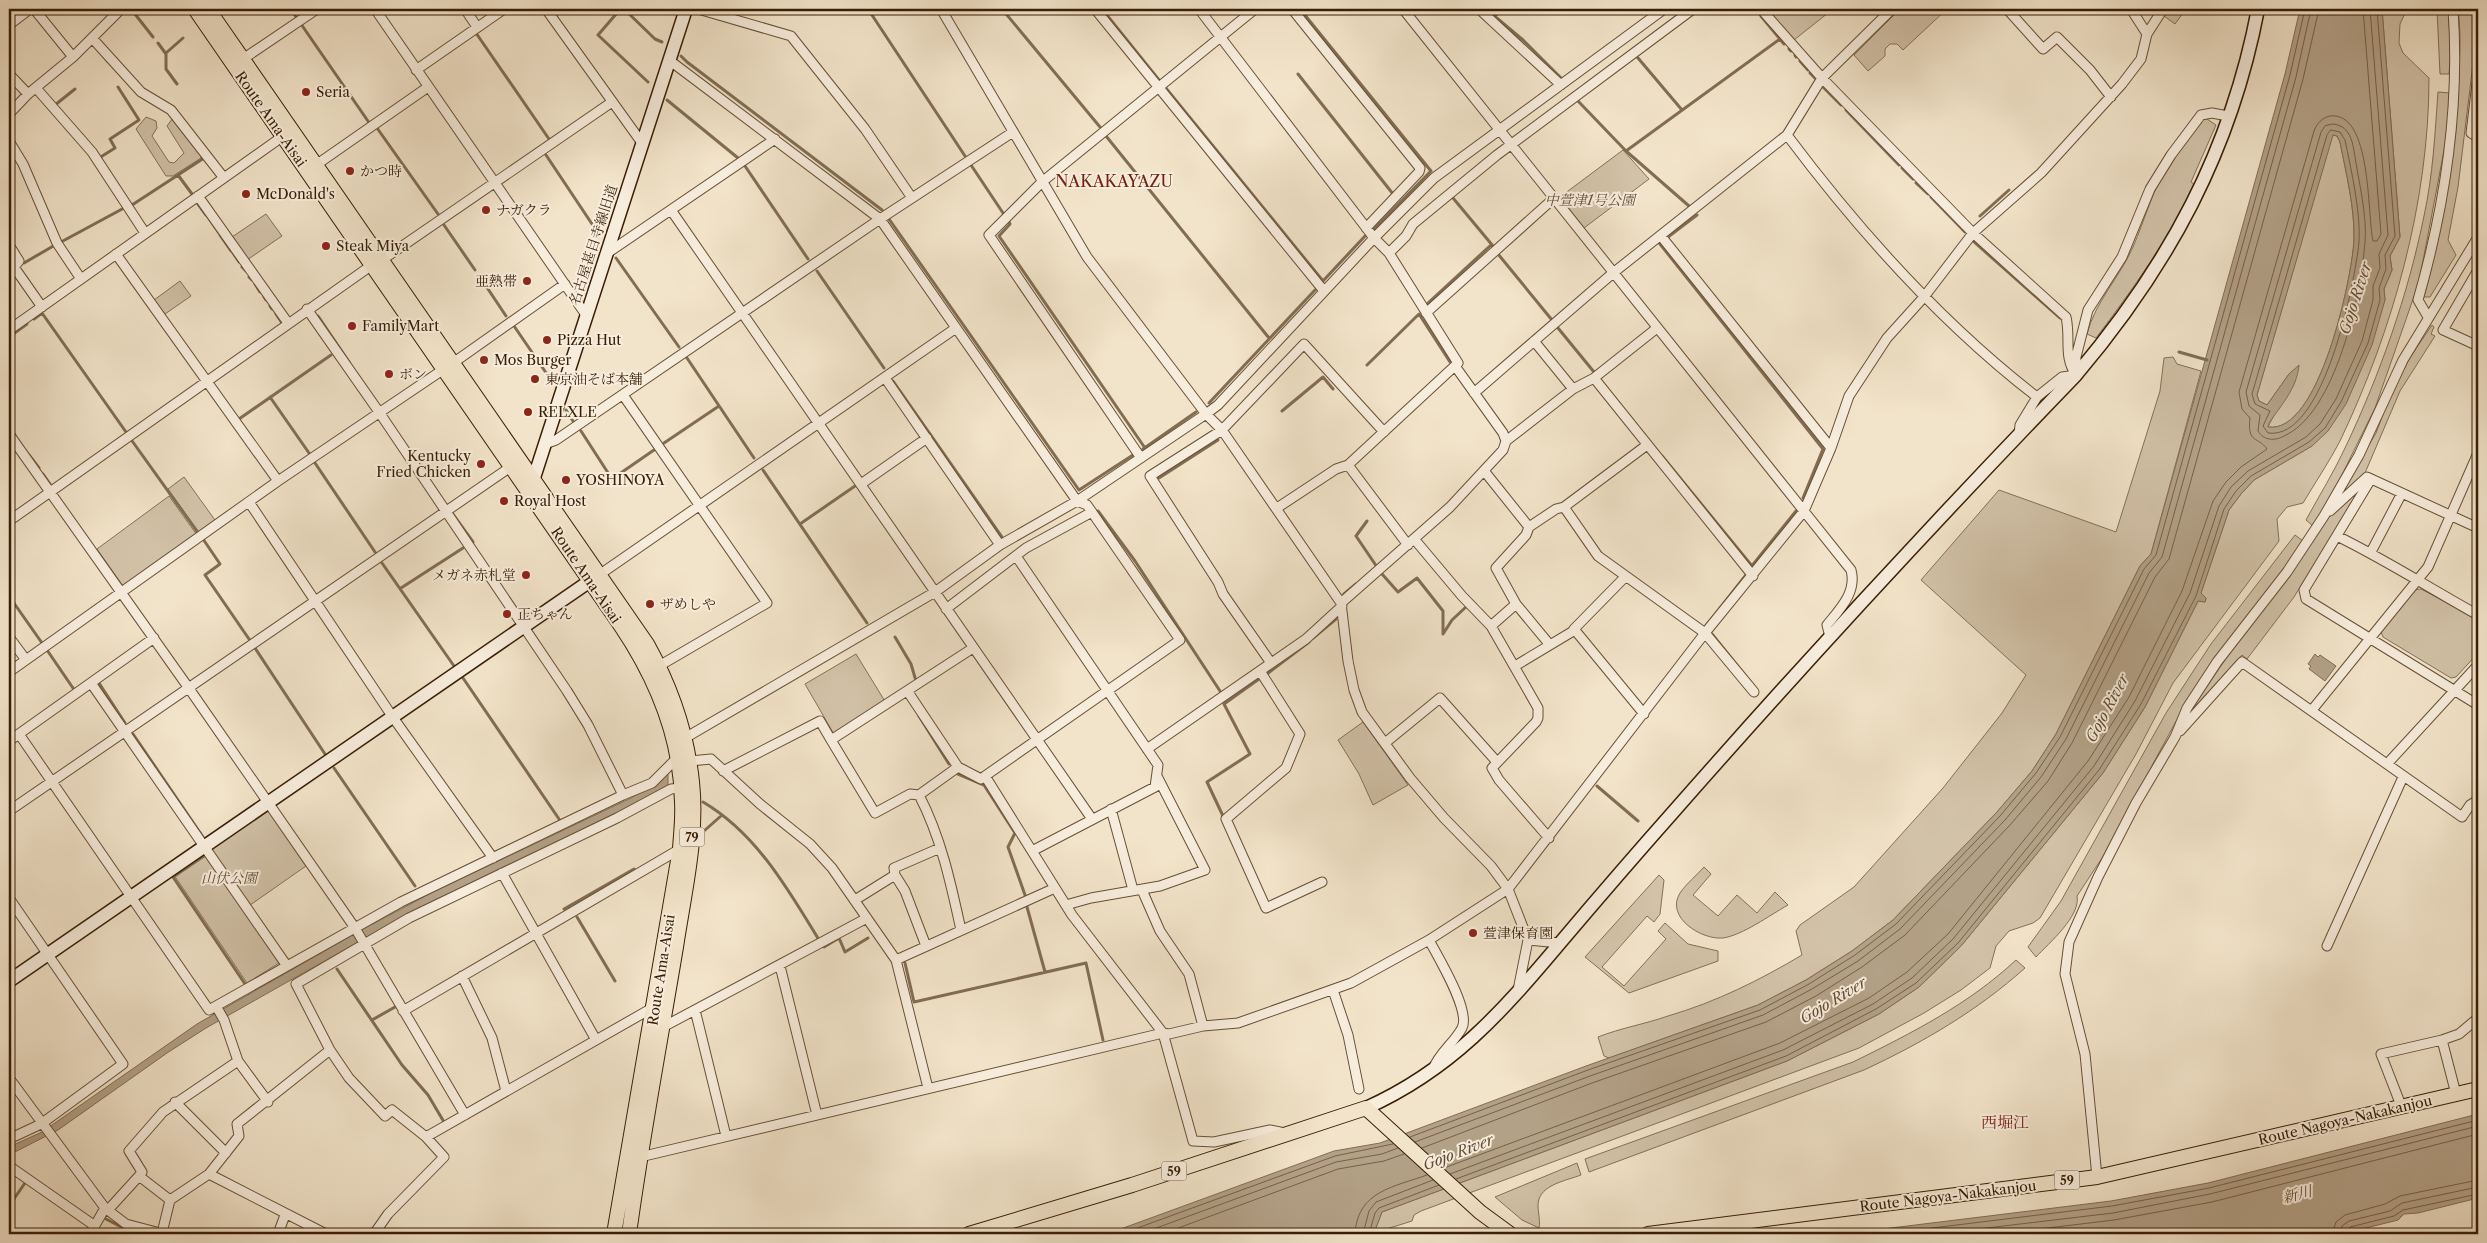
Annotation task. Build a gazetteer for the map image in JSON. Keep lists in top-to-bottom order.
{
  "streets": {
    "main road": [
      "Route Ama-Aisai",
      "79",
      "Route Nagoya-Nakakanjou",
      "59"
    ],
    "street": ["名古屋甚目寺線旧道"]
  },
  "crossings": [
    ["Route Ama-Aisai", "名古屋甚目寺線旧道"]
  ],
  "districts": ["NAKAKAYAZU", "西堀江"],
  "water": ["Gojo River", "新川"],
  "parks": ["中萱津1号公園", "山伏公園"],
  "places": [
    "Seria",
    "かつ時",
    "McDonald's",
    "ナガクラ",
    "Steak Miya",
    "亜熱帯",
    "FamilyMart",
    "Pizza Hut",
    "Mos Burger",
    "ボン",
    "東京油そば本舗",
    "RELXLE",
    "Kentucky Fried Chicken",
    "YOSHINOYA",
    "Royal Host",
    "メガネ赤札堂",
    "ザめしや",
    "正ちゃん",
    "萱津保育園"
  ]
}
